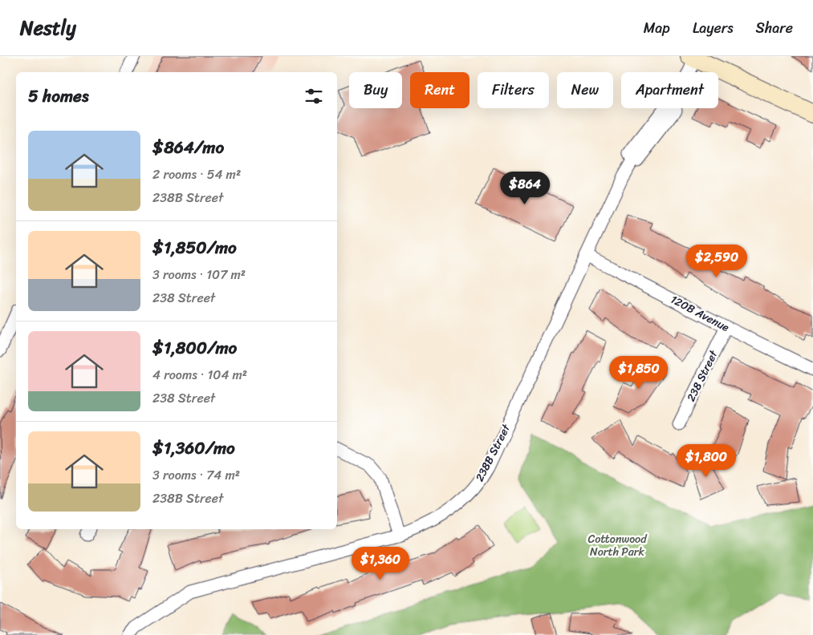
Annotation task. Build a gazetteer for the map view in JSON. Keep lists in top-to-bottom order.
{
  "streets": {
    "street": ["120B Avenue", "238 Street", "238B Street"]
  },
  "crossings": [
    ["120B Avenue", "238 Street"],
    ["120B Avenue", "238B Street"]
  ],
  "parks": ["Cottonwood North Park"],
  "page": {
    "header": "Nestly",
    "nav": ["Map", "Layers", "Share"],
    "chip": [
      "Buy",
      "Rent",
      "Filters",
      "New",
      "Apartment"
    ],
    "heading": "5 homes",
    "list": [
      {
        "name": "$864/mo",
        "note": "2 rooms · 54 m² · 238B Street"
      },
      {
        "name": "$1,850/mo",
        "note": "3 rooms · 107 m² · 238 Street"
      },
      {
        "name": "$1,800/mo",
        "note": "4 rooms · 104 m² · 238 Street"
      },
      {
        "name": "$1,360/mo",
        "note": "3 rooms · 74 m² · 238B Street"
      }
    ],
    "price": [
      "$864",
      "$2,590",
      "$1,850",
      "$1,800",
      "$1,360"
    ]
  }
}
